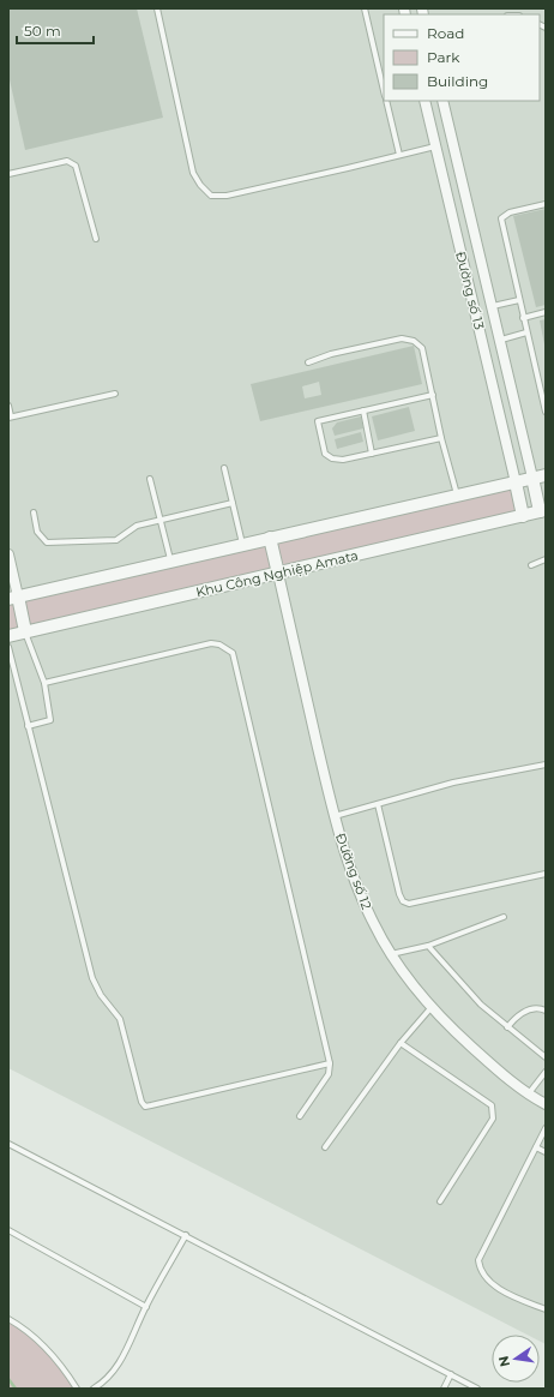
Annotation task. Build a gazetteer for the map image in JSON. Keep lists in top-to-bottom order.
{
  "streets": {
    "street": ["Đường số 13", "Khu Công Nghiệp Amata", "Đường số 12"]
  },
  "crossings": [
    ["Khu Công Nghiệp Amata", "Đường số 12"]
  ],
  "legend": ["Road", "Park", "Building"],
  "scale_bar": "50 m",
  "north": "left"
}
